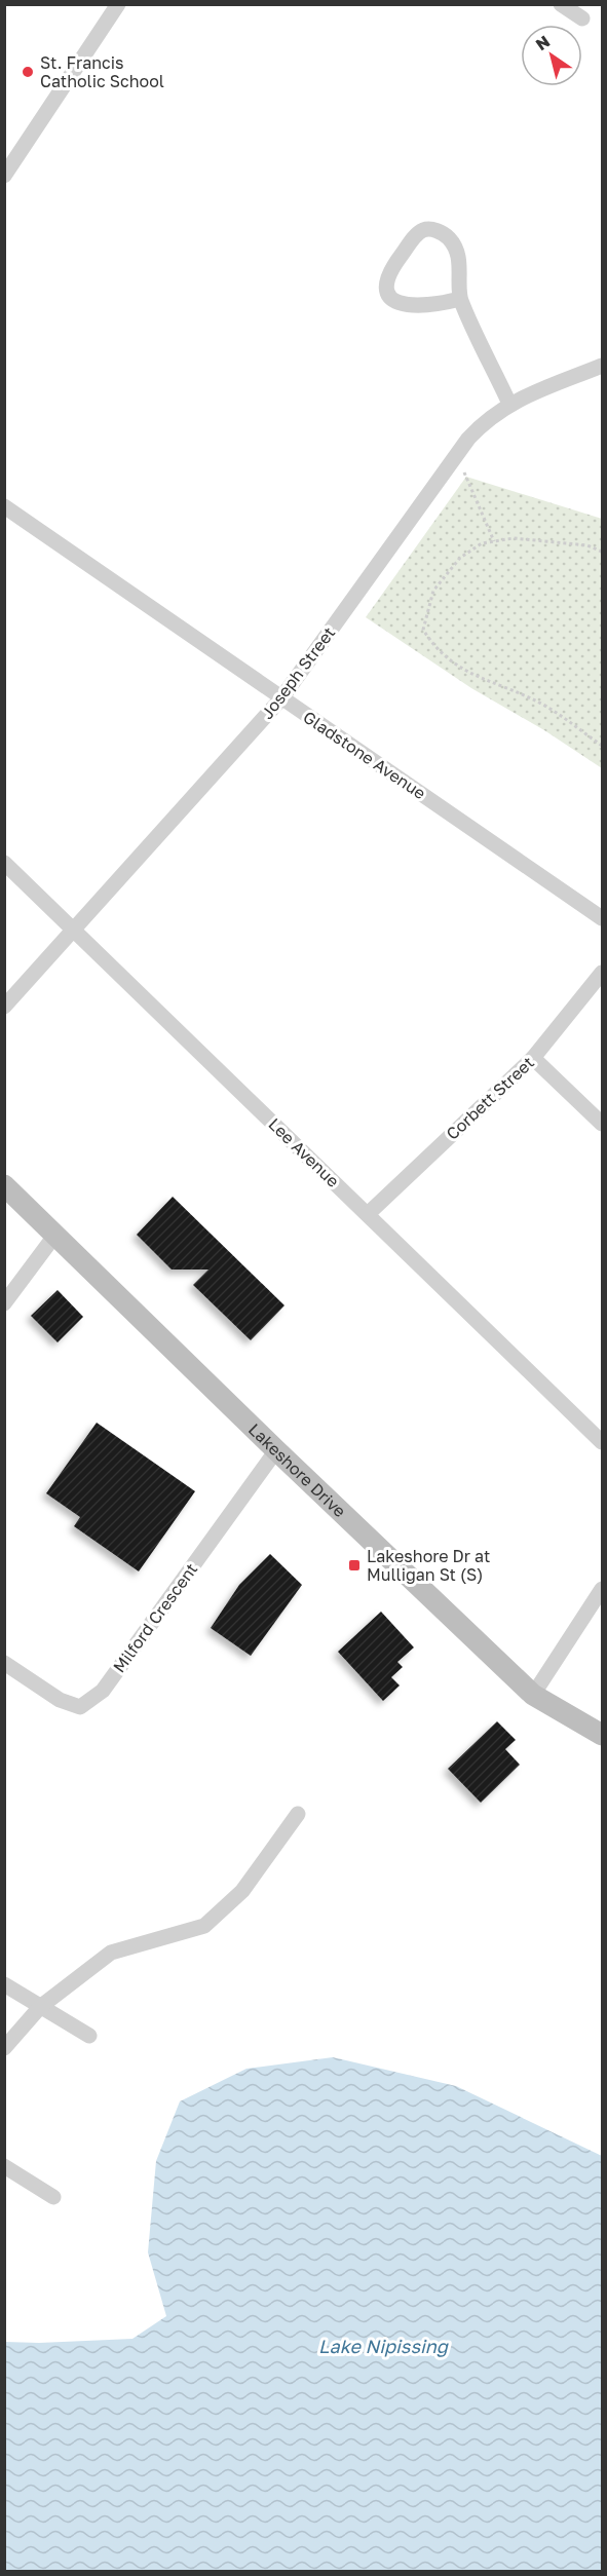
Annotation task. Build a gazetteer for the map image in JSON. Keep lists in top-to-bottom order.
{
  "streets": {
    "main road": ["Lakeshore Drive"],
    "street": [
      "Joseph Street",
      "Gladstone Avenue",
      "Corbett Street",
      "Lee Avenue",
      "Milford Crescent"
    ]
  },
  "crossings": [
    ["Joseph Street", "Gladstone Avenue"],
    ["Joseph Street", "Lee Avenue"],
    ["Corbett Street", "Lee Avenue"],
    ["Lakeshore Drive", "Milford Crescent"]
  ],
  "water": ["Lake Nipissing"],
  "places": {
    "other": ["St. Francis Catholic School"],
    "transit": ["Lakeshore Dr at Mulligan St (S)"]
  },
  "north": "top left"
}
